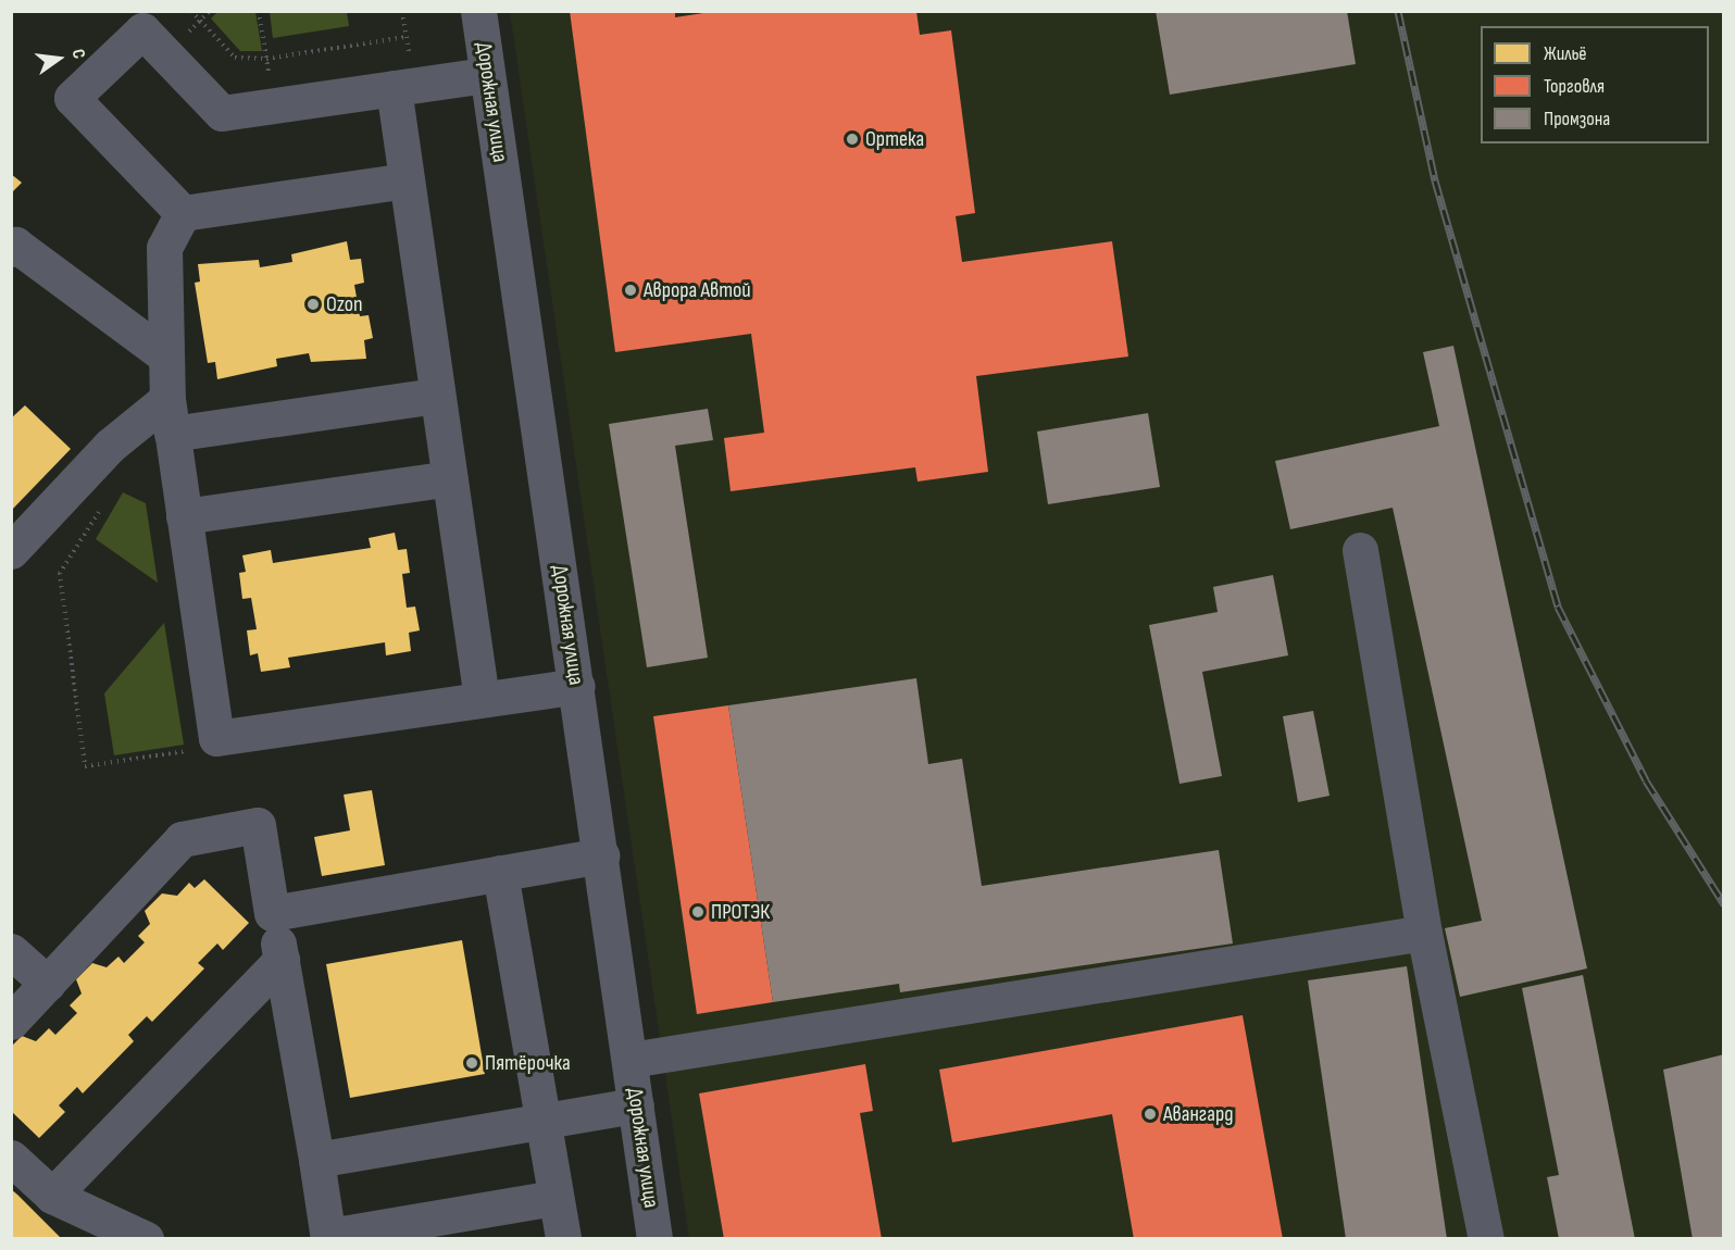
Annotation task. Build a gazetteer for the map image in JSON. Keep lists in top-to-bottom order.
{
  "streets": {
    "street": ["Дорожная улица"]
  },
  "places": [
    "Ортека",
    "Аврора Автой",
    "Ozon",
    "ПРОТЭК",
    "Пятёрочка",
    "Авангард"
  ],
  "legend": ["Жильё", "Торговля", "Промзона"],
  "north": "right"
}
